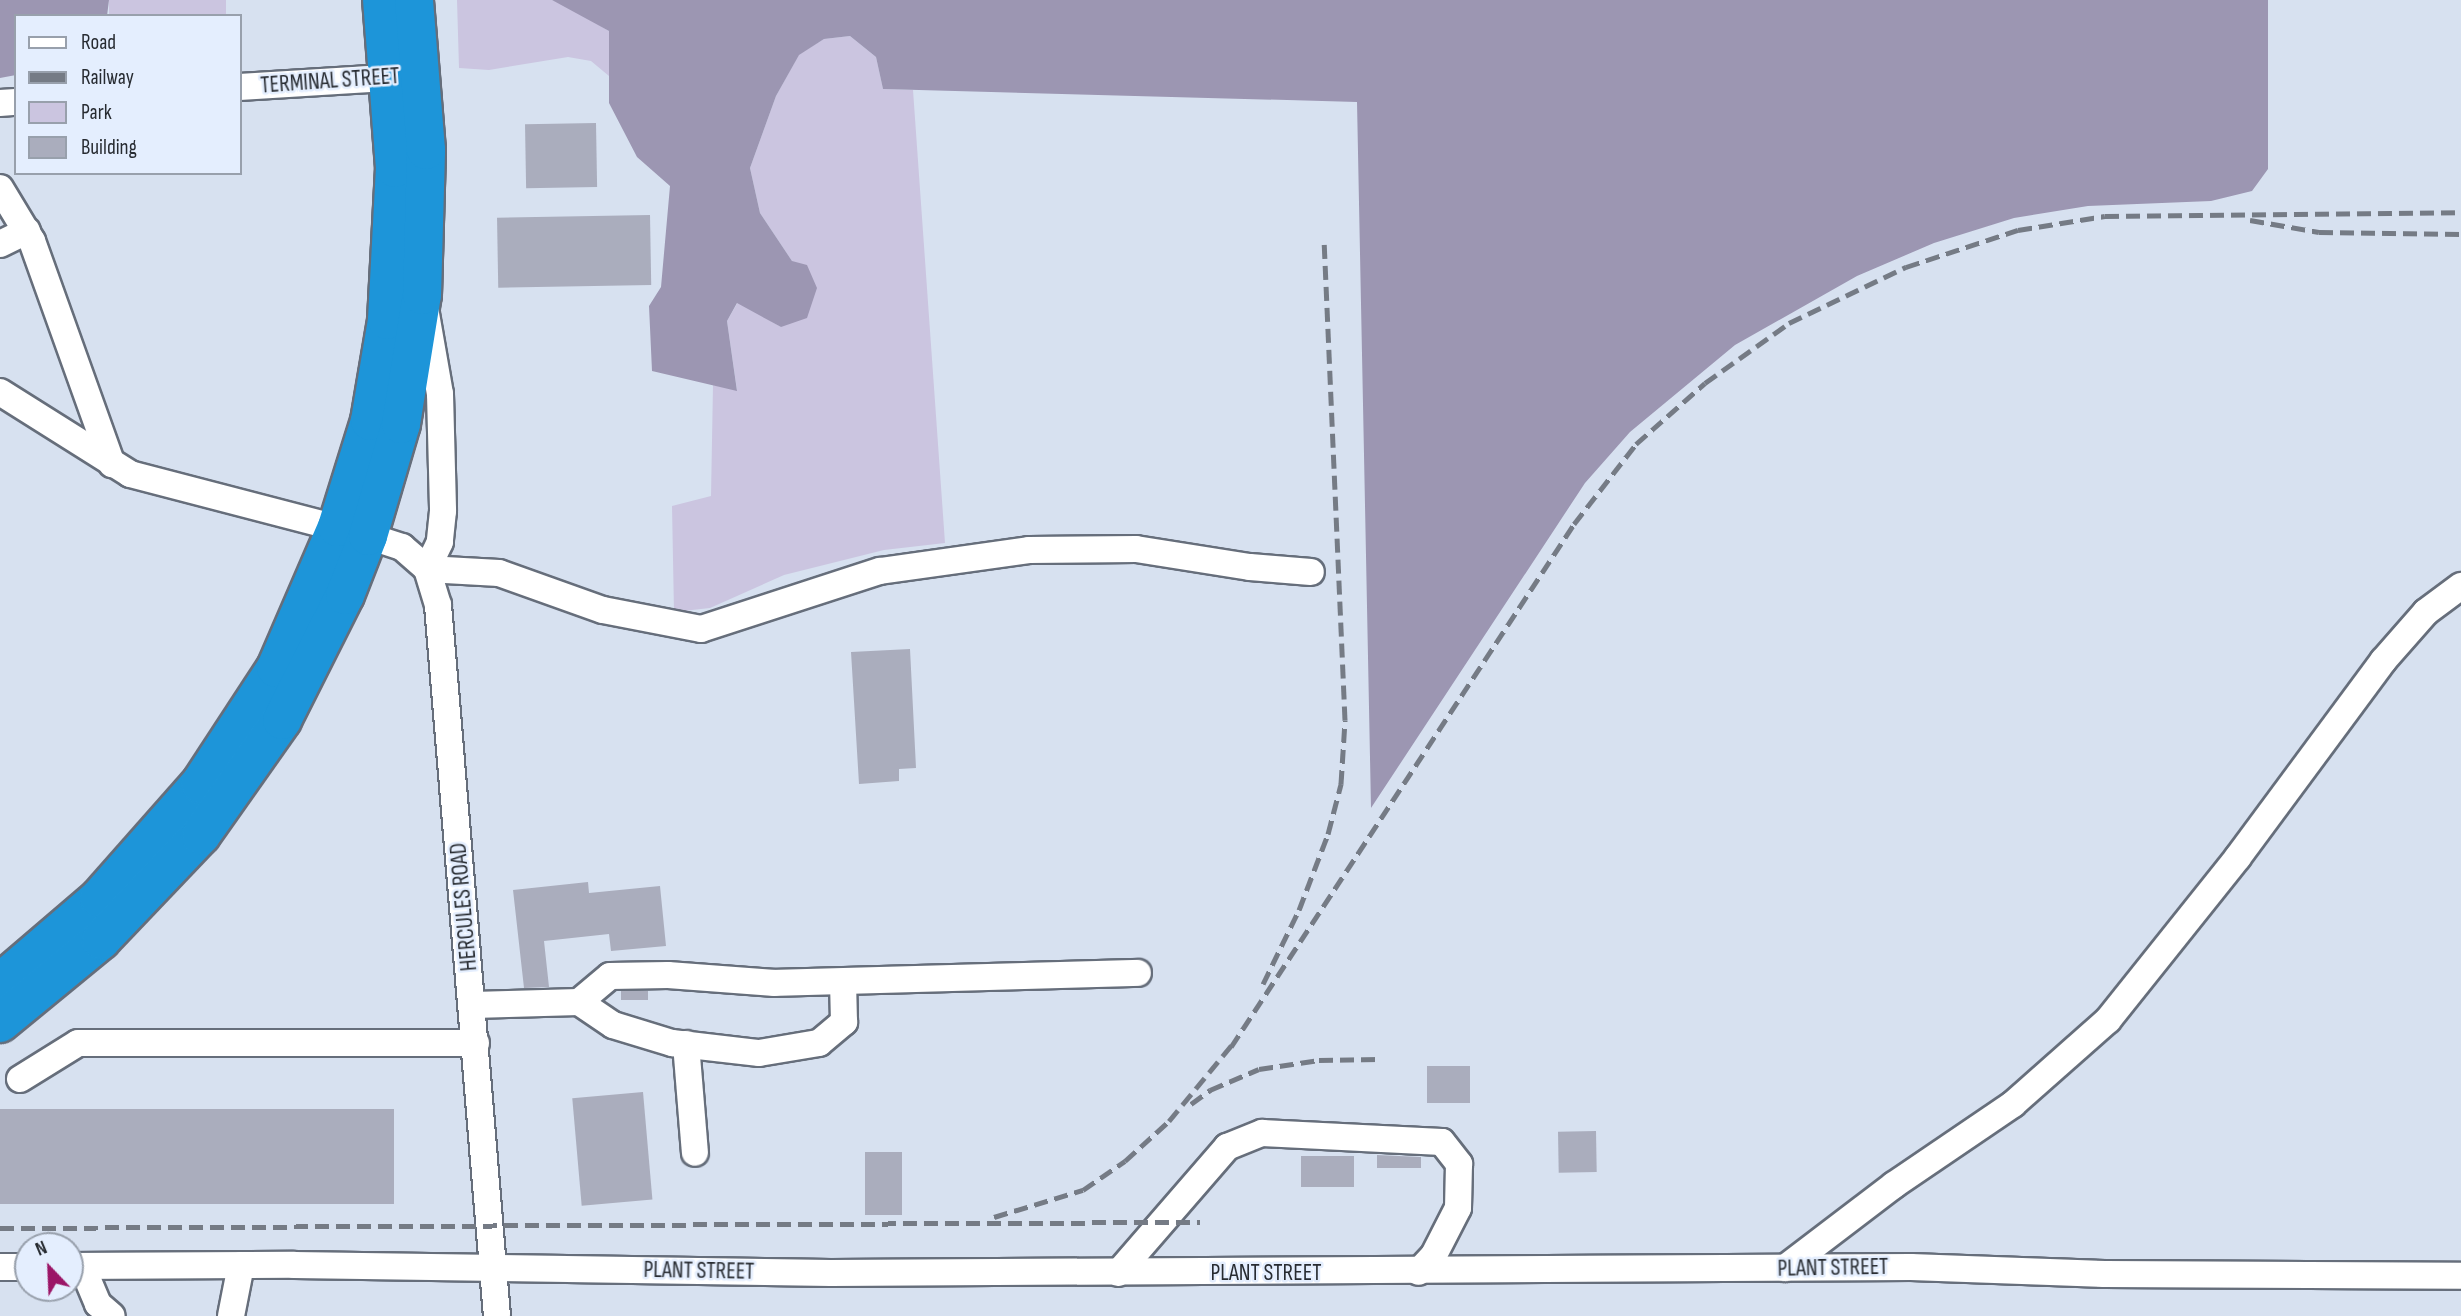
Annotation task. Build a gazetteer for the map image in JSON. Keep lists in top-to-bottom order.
{
  "streets": {
    "street": ["TERMINAL STREET", "HERCULES ROAD", "PLANT STREET"]
  },
  "crossings": [
    ["HERCULES ROAD", "PLANT STREET"]
  ],
  "legend": [
    "Road",
    "Railway",
    "Park",
    "Building"
  ],
  "north": "top left"
}
